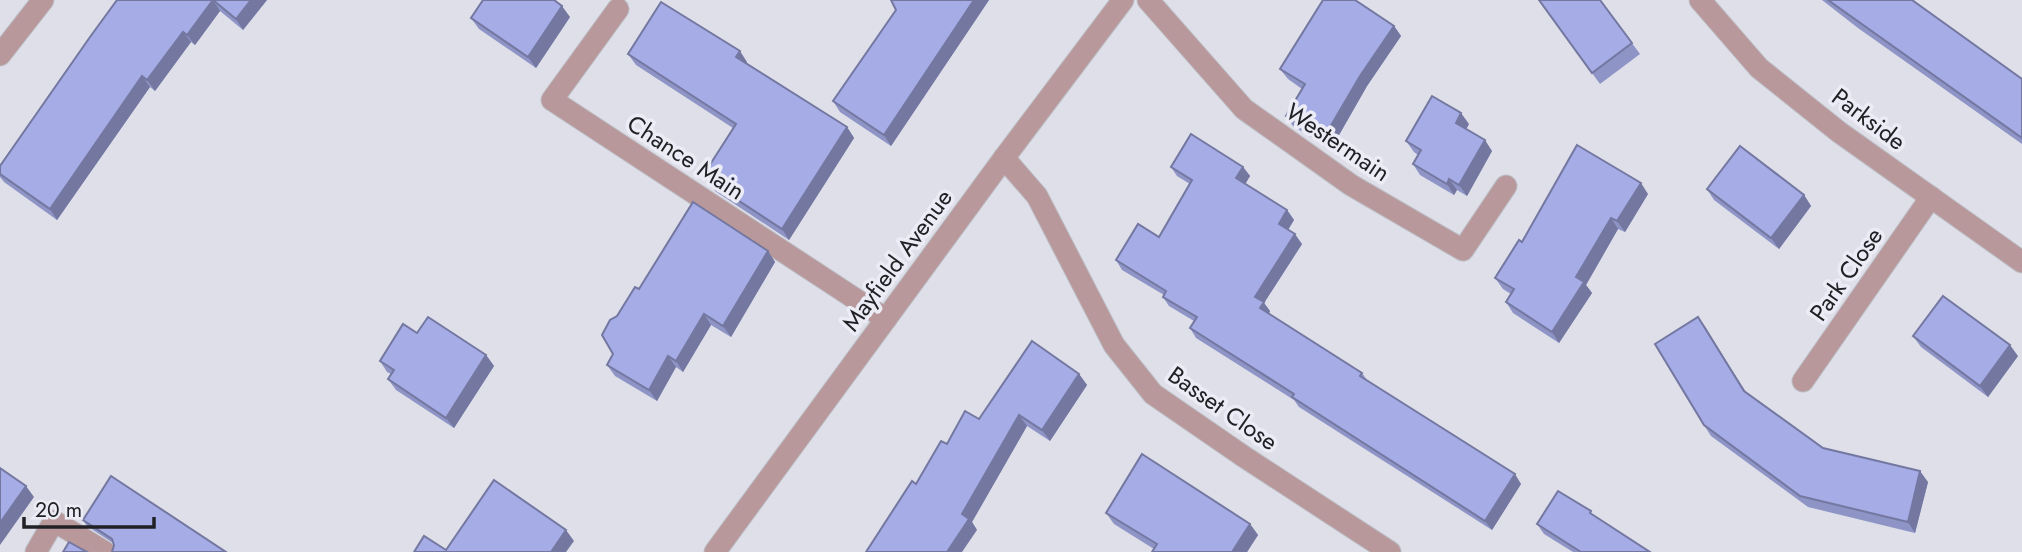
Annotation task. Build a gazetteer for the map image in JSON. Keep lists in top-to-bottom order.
{
  "streets": {
    "street": [
      "Parkside",
      "Westermain",
      "Chance Main",
      "Mayfield Avenue",
      "Park Close",
      "Basset Close"
    ]
  },
  "crossings": [
    ["Parkside", "Park Close"],
    ["Chance Main", "Mayfield Avenue"],
    ["Mayfield Avenue", "Basset Close"]
  ],
  "scale_bar": "20 m"
}
